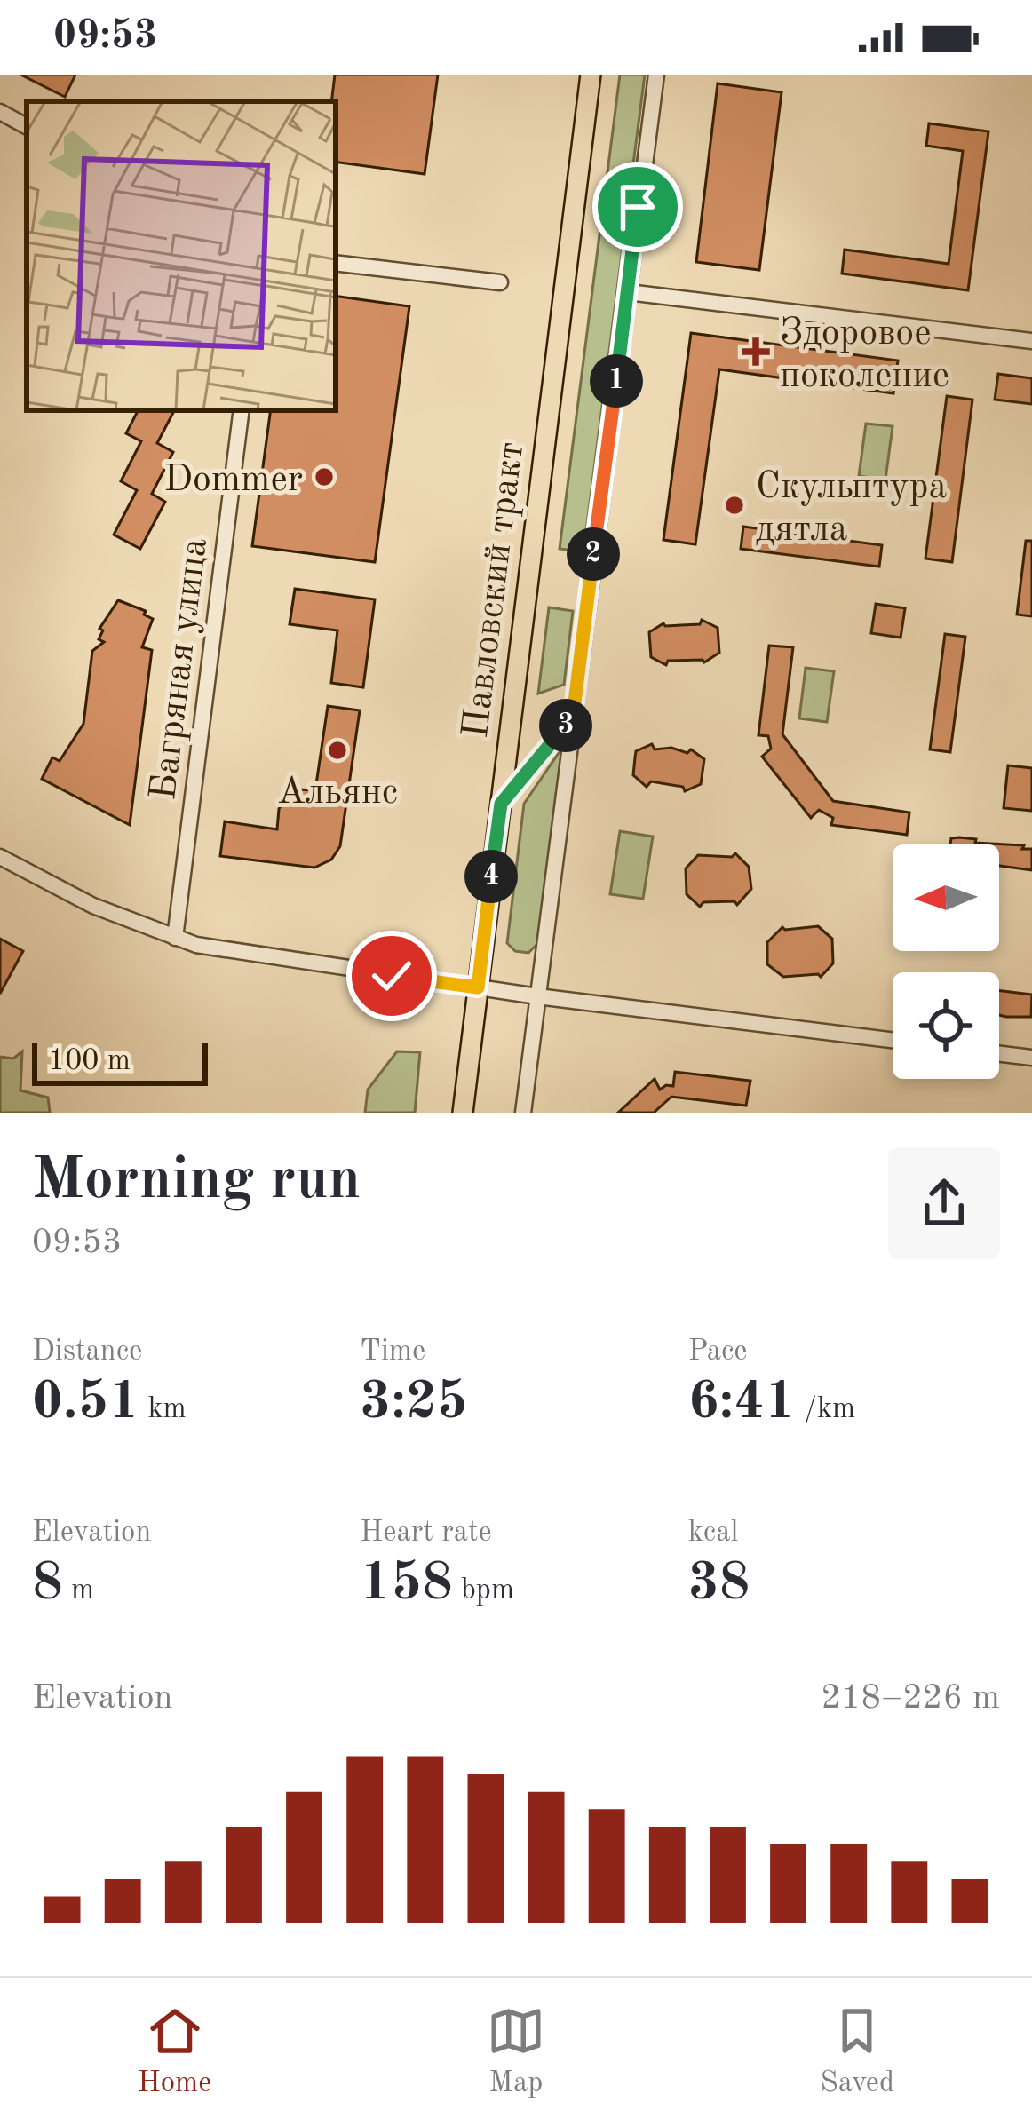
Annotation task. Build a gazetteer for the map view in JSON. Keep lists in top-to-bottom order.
{
  "streets": {
    "main road": ["Павловский тракт"],
    "street": ["Багряная улица"]
  },
  "places": {
    "health": ["Здоровое поколение"],
    "other": ["Dommer", "Скульптура дятла", "Альянс"]
  },
  "scale_bar": "100 m",
  "north": "left",
  "page": {
    "status": "09:53",
    "pins": [
      "1",
      "2",
      "3",
      "4"
    ],
    "scale": "100 m",
    "heading": ["Morning run", "09:53"],
    "stats": [
      ["Distance", "0.51 km"],
      ["Time", "3:25"],
      ["Pace", "6:41 /km"],
      ["Elevation", "8 m"],
      ["Heart rate", "158 bpm"],
      ["kcal", "38"]
    ],
    "chart": ["Elevation", "218–226 m"],
    "tabs": ["Home", "Map", "Saved"]
  }
}
